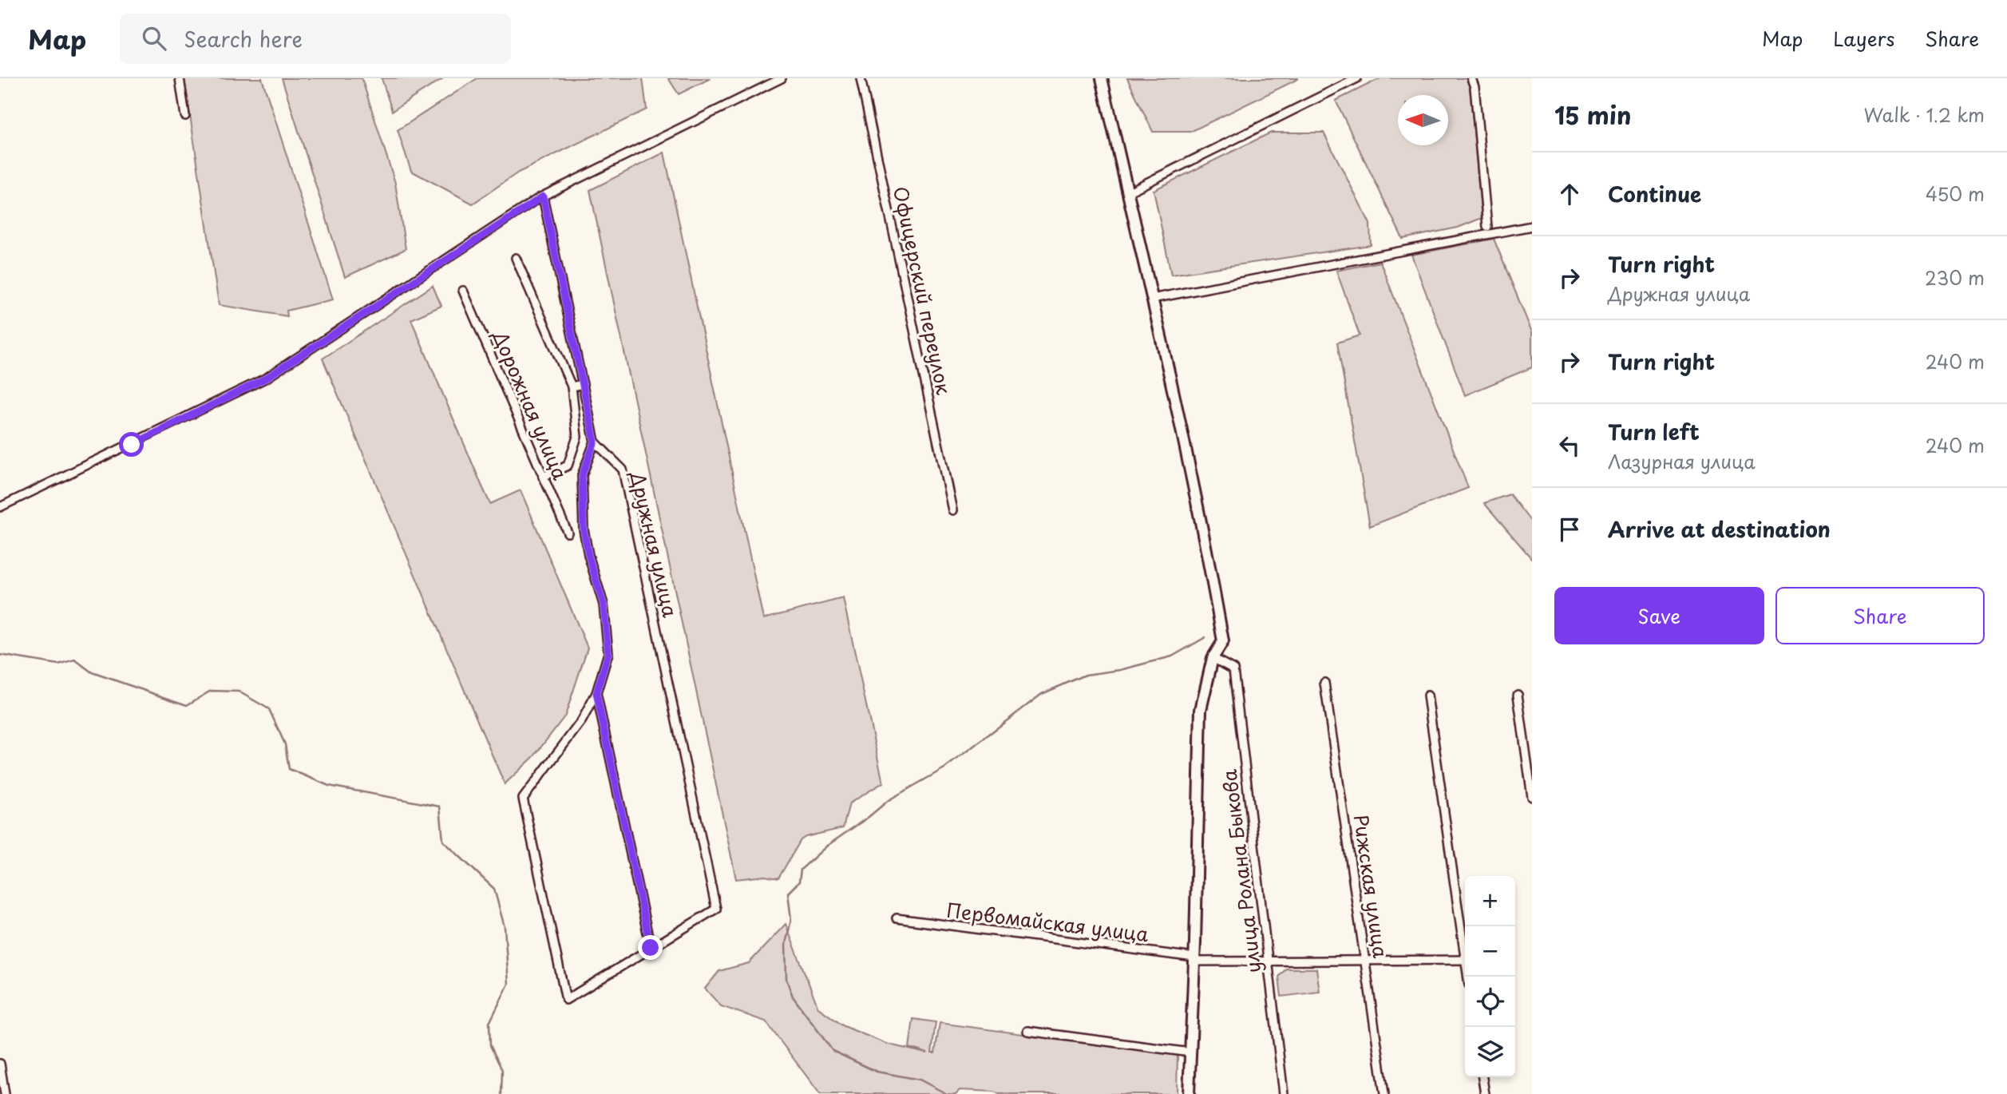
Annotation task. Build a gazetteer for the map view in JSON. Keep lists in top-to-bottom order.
{
  "streets": {
    "street": [
      "Офицерский переулок",
      "Дорожная улица",
      "Дружная улица",
      "улица Ролана Быкова",
      "Рижская улица",
      "Первомайская улица"
    ]
  },
  "crossings": [
    ["улица Ролана Быкова", "Первомайская улица"],
    ["Рижская улица", "Первомайская улица"]
  ],
  "north": "left",
  "page": {
    "header": "Map",
    "search": "Search here",
    "nav": ["Map", "Layers", "Share"],
    "heading": ["15 min", "Walk · 1.2 km"],
    "list": [
      ["Continue", "450 m"],
      ["Turn right", "Дружная улица", "230 m"],
      ["Turn right", "240 m"],
      ["Turn left", "Лазурная улица", "240 m"],
      "Arrive at destination"
    ],
    "buttons": ["Save", "Share"],
    "map_buttons": ["+", "−"]
  }
}
